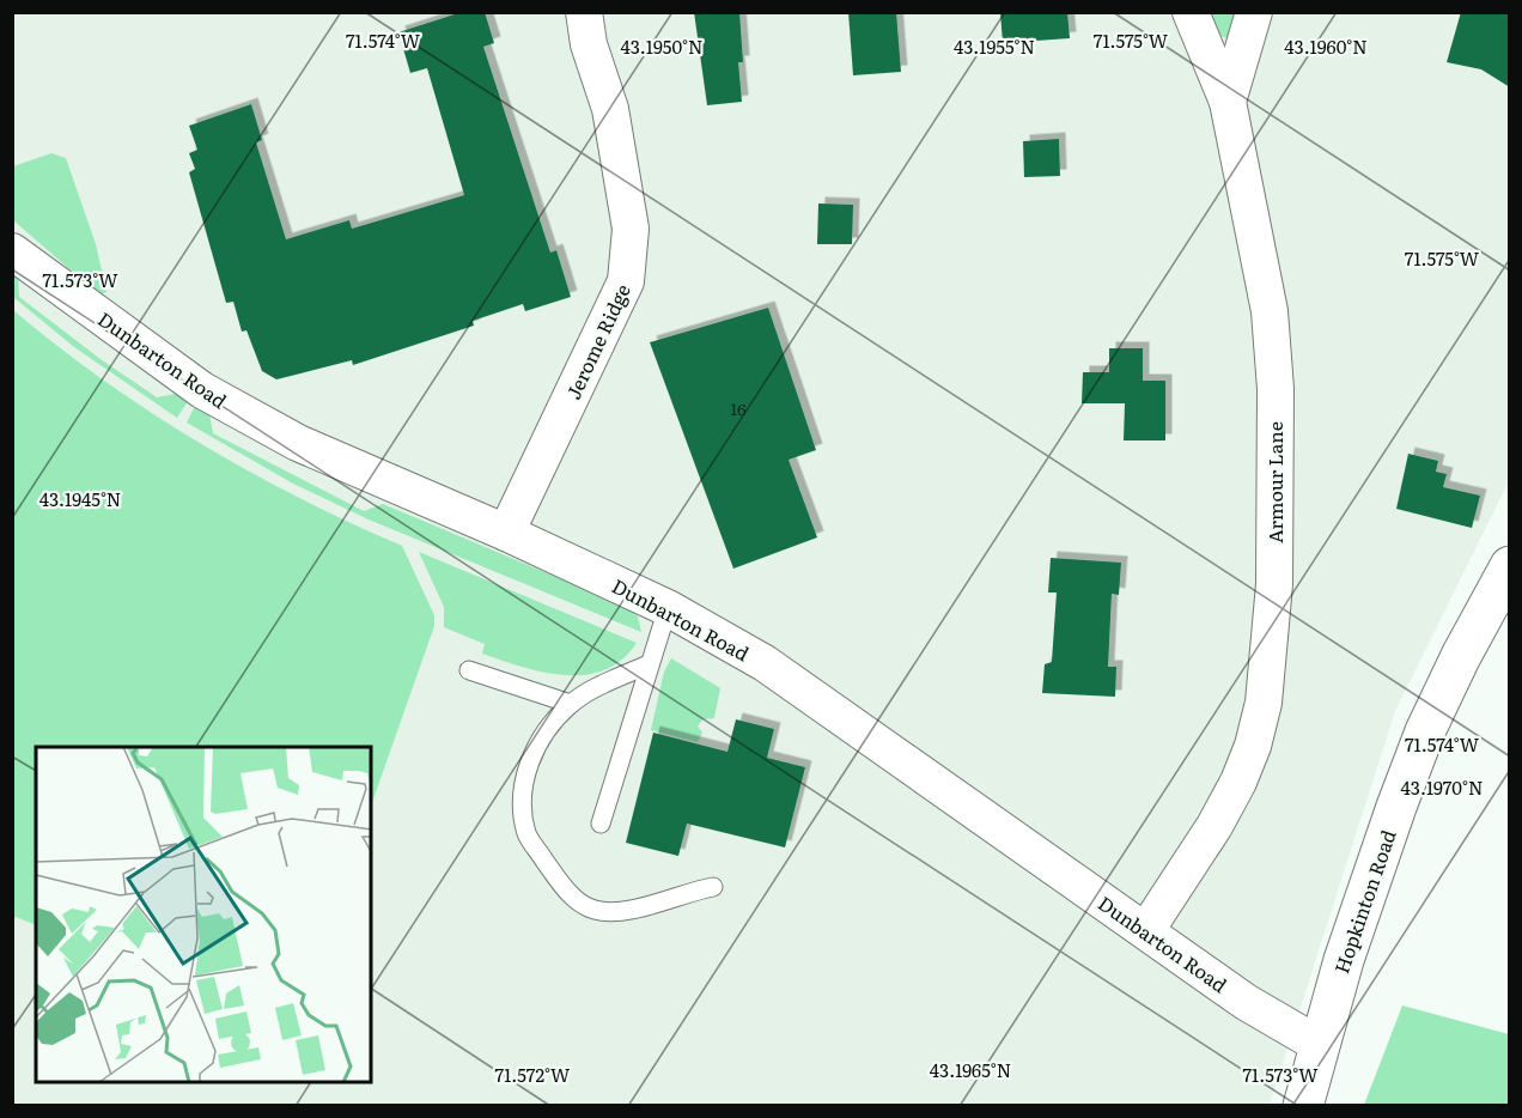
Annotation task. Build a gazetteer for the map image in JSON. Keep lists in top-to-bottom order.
{
  "streets": {
    "main road": ["Hopkinton Road"],
    "street": ["Jerome Ridge", "Dunbarton Road", "Armour Lane"]
  },
  "crossings": [
    ["Jerome Ridge", "Dunbarton Road"],
    ["Dunbarton Road", "Armour Lane"],
    ["Dunbarton Road", "Hopkinton Road"]
  ],
  "house_numbers": ["16"],
  "coordinates": [
    "71.574°W",
    "71.575°W",
    "43.1950°N",
    "43.1955°N",
    "43.1960°N",
    "71.573°W",
    "43.1945°N",
    "43.1970°N",
    "43.1965°N",
    "71.572°W"
  ]
}
